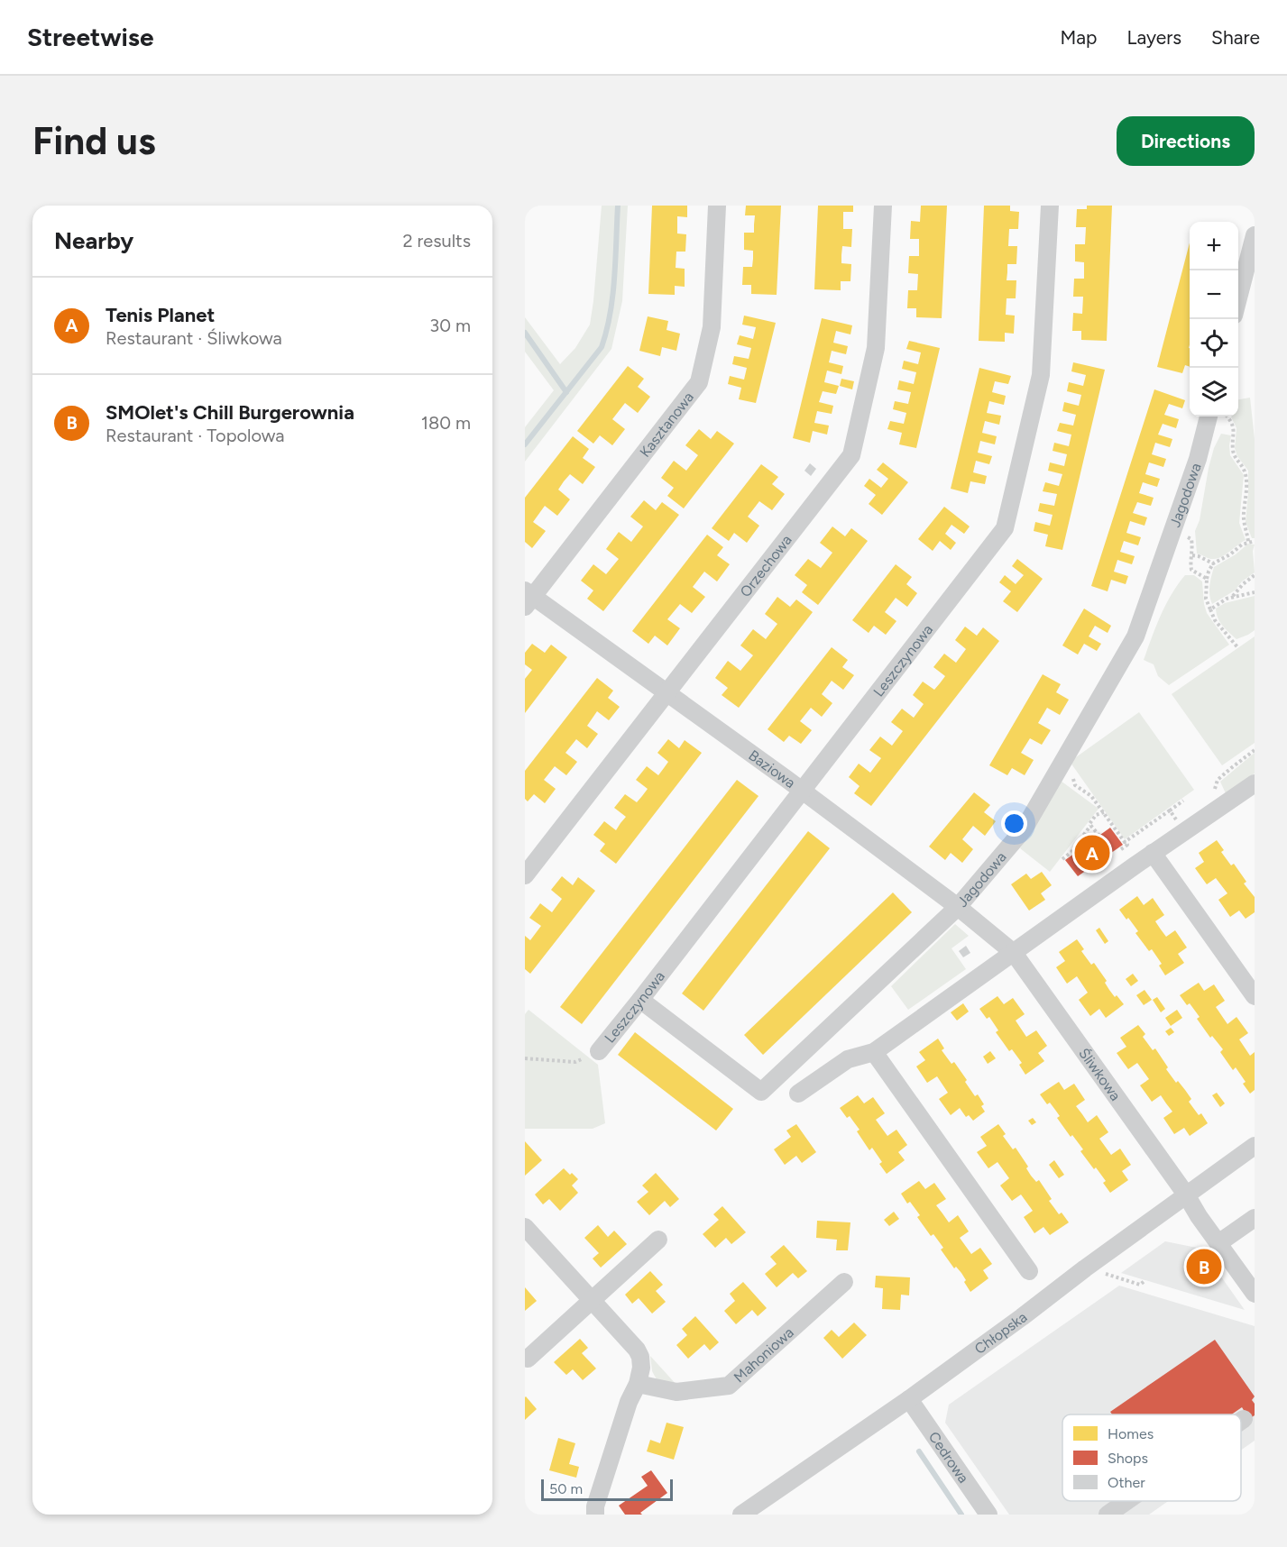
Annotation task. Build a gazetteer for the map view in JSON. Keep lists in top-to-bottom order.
{
  "streets": {
    "street": [
      "Kasztanowa",
      "Jagodowa",
      "Orzechowa",
      "Leszczynowa",
      "Baziowa",
      "Śliwkowa",
      "Chłopska",
      "Mahoniowa",
      "Cedrowa"
    ]
  },
  "crossings": [
    ["Kasztanowa", "Baziowa"],
    ["Jagodowa", "Leszczynowa"],
    ["Jagodowa", "Baziowa"],
    ["Orzechowa", "Baziowa"],
    ["Leszczynowa", "Baziowa"],
    ["Baziowa", "Śliwkowa"],
    ["Śliwkowa", "Chłopska"],
    ["Chłopska", "Cedrowa"]
  ],
  "legend": ["Homes", "Shops", "Other"],
  "scale_bar": "50 m",
  "page": {
    "header": "Streetwise",
    "nav": ["Map", "Layers", "Share"],
    "buttons": "Directions",
    "title": "Find us",
    "heading": ["Nearby", "2 results"],
    "map_buttons": ["+", "−"],
    "list": [
      {
        "mark": "A",
        "name": "Tenis Planet",
        "note": "Restaurant · Śliwkowa",
        "value": "30 m"
      },
      {
        "mark": "B",
        "name": "SMOlet's Chill Burgerownia",
        "note": "Restaurant · Topolowa",
        "value": "180 m"
      }
    ],
    "pins": ["A", "B"],
    "scale": "50 m"
  }
}
